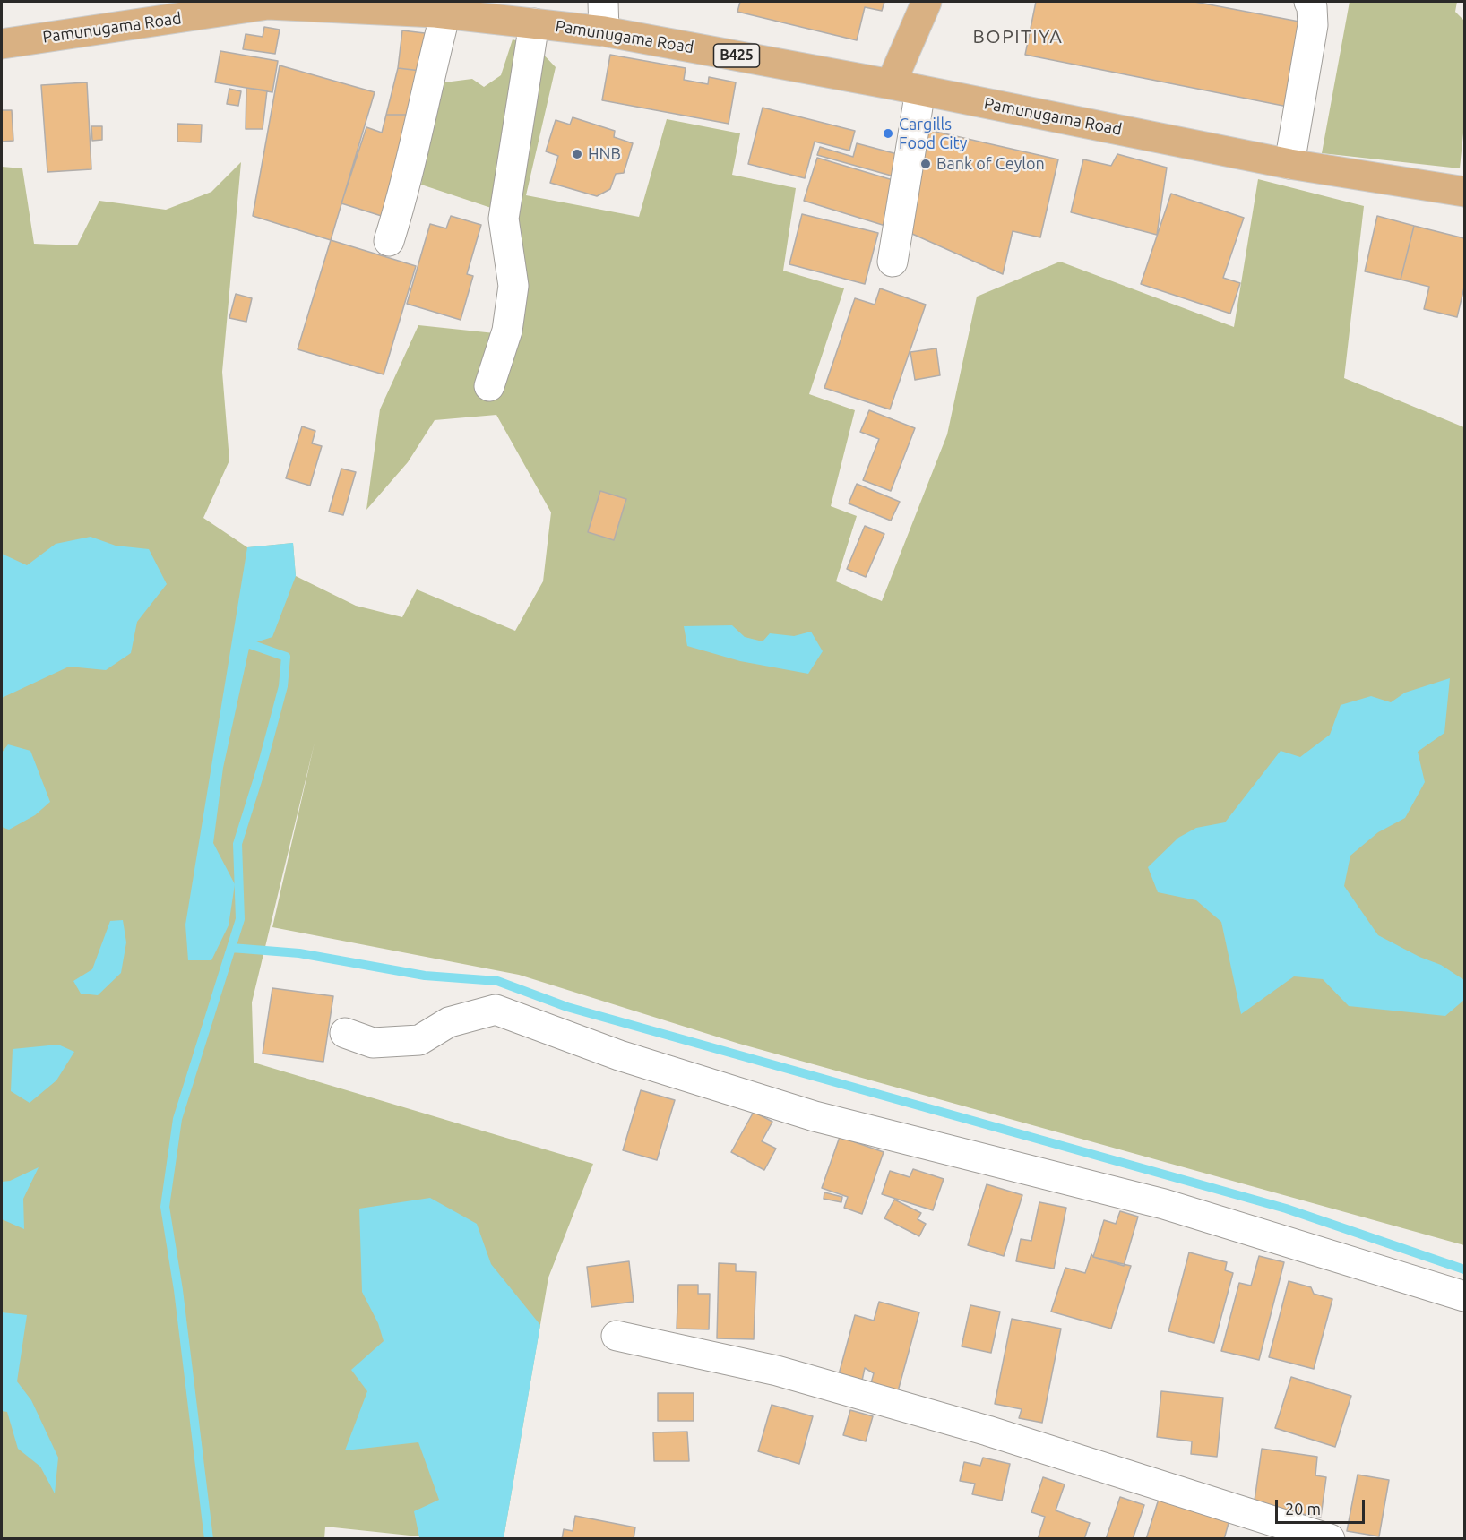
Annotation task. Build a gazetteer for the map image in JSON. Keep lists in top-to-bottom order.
{
  "streets": {
    "main road": ["Pamunugama Road", "B425"]
  },
  "districts": ["BOPITIYA"],
  "places": ["Cargills Food City", "HNB", "Bank of Ceylon"],
  "scale_bar": "20 m"
}
